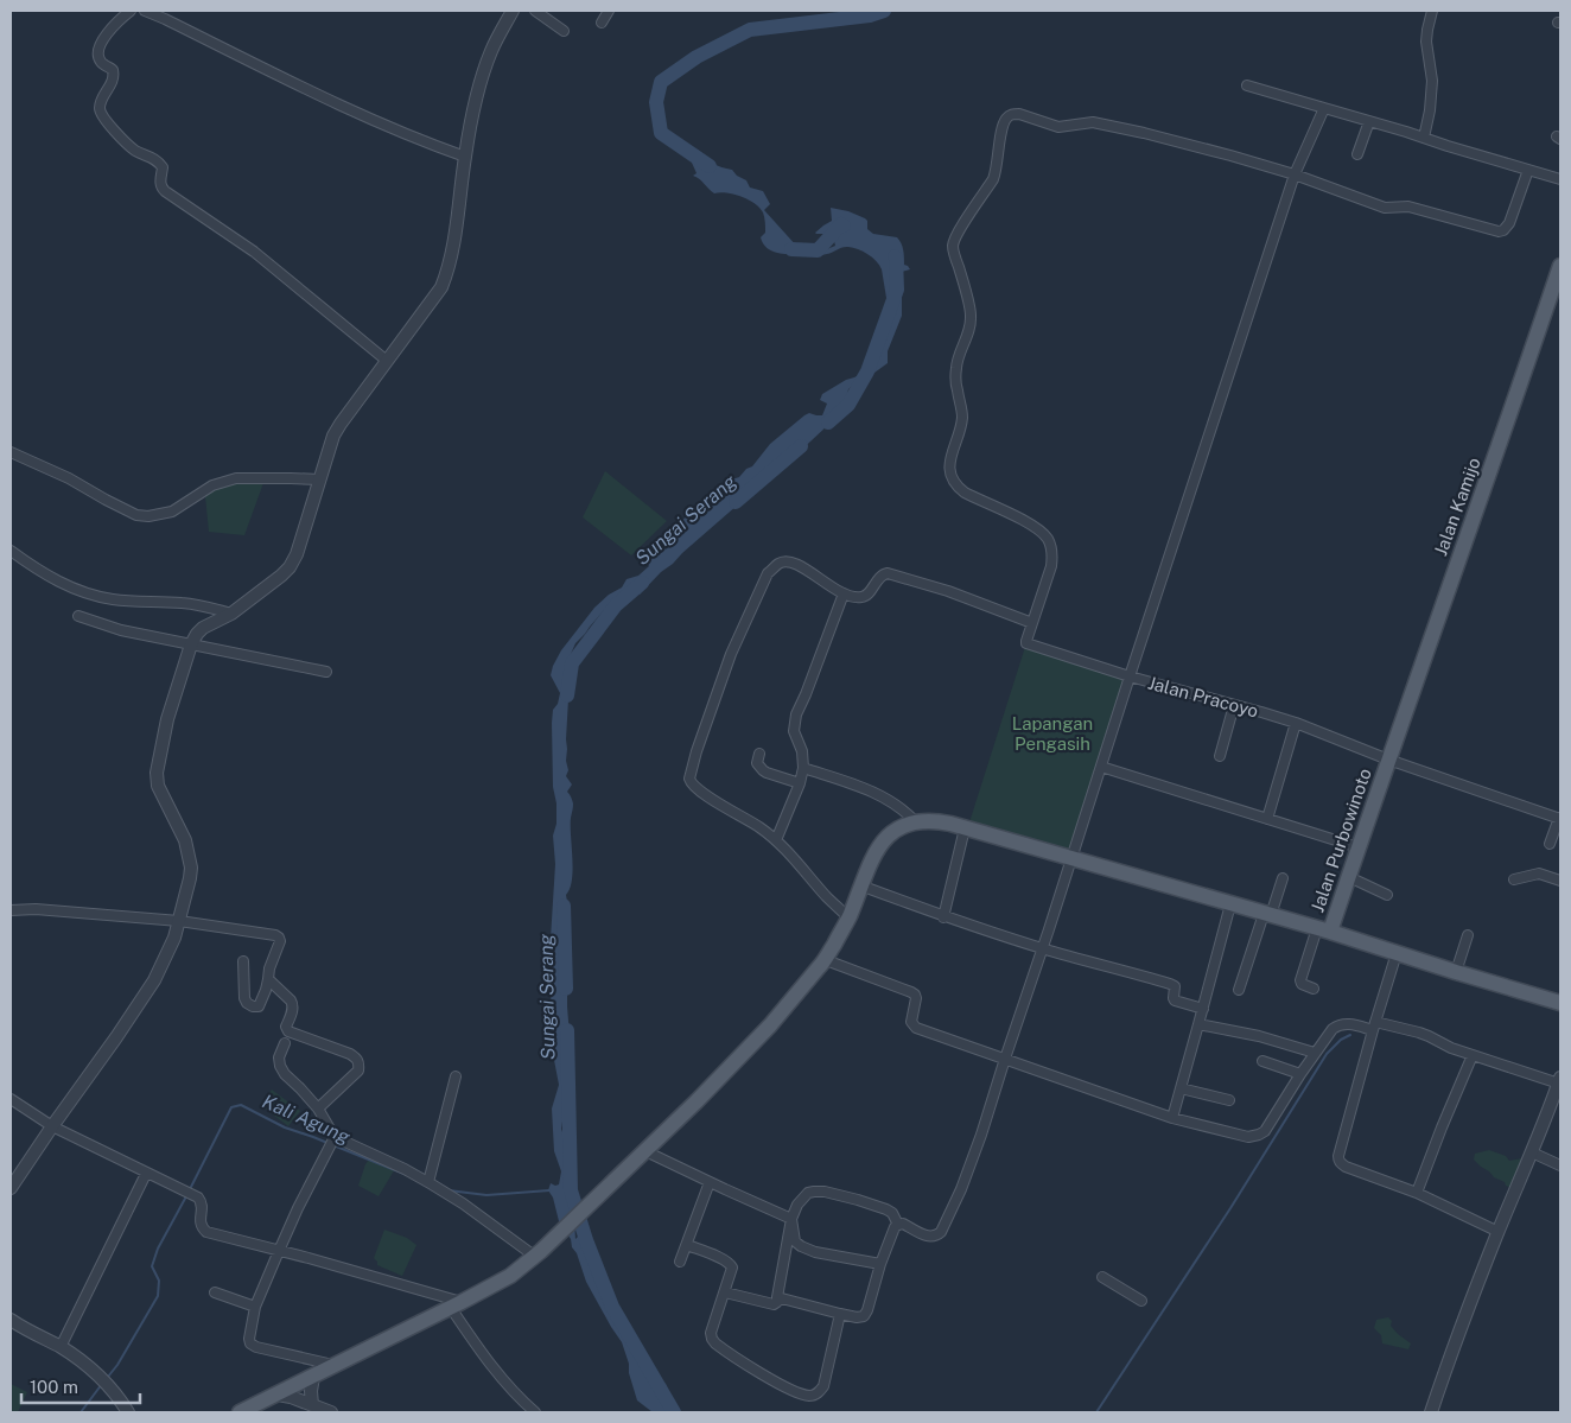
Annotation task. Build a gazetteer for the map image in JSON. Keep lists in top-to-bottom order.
{
  "streets": {
    "main road": ["Jalan Kamijo", "Jalan Purbowinoto"],
    "street": ["Jalan Pracoyo"]
  },
  "crossings": [
    ["Jalan Kamijo", "Jalan Pracoyo"],
    ["Jalan Kamijo", "Jalan Purbowinoto"],
    ["Jalan Pracoyo", "Jalan Purbowinoto"]
  ],
  "water": ["Sungai Serang", "Kali Agung"],
  "parks": ["Lapangan Pengasih"],
  "scale_bar": "100 m"
}
